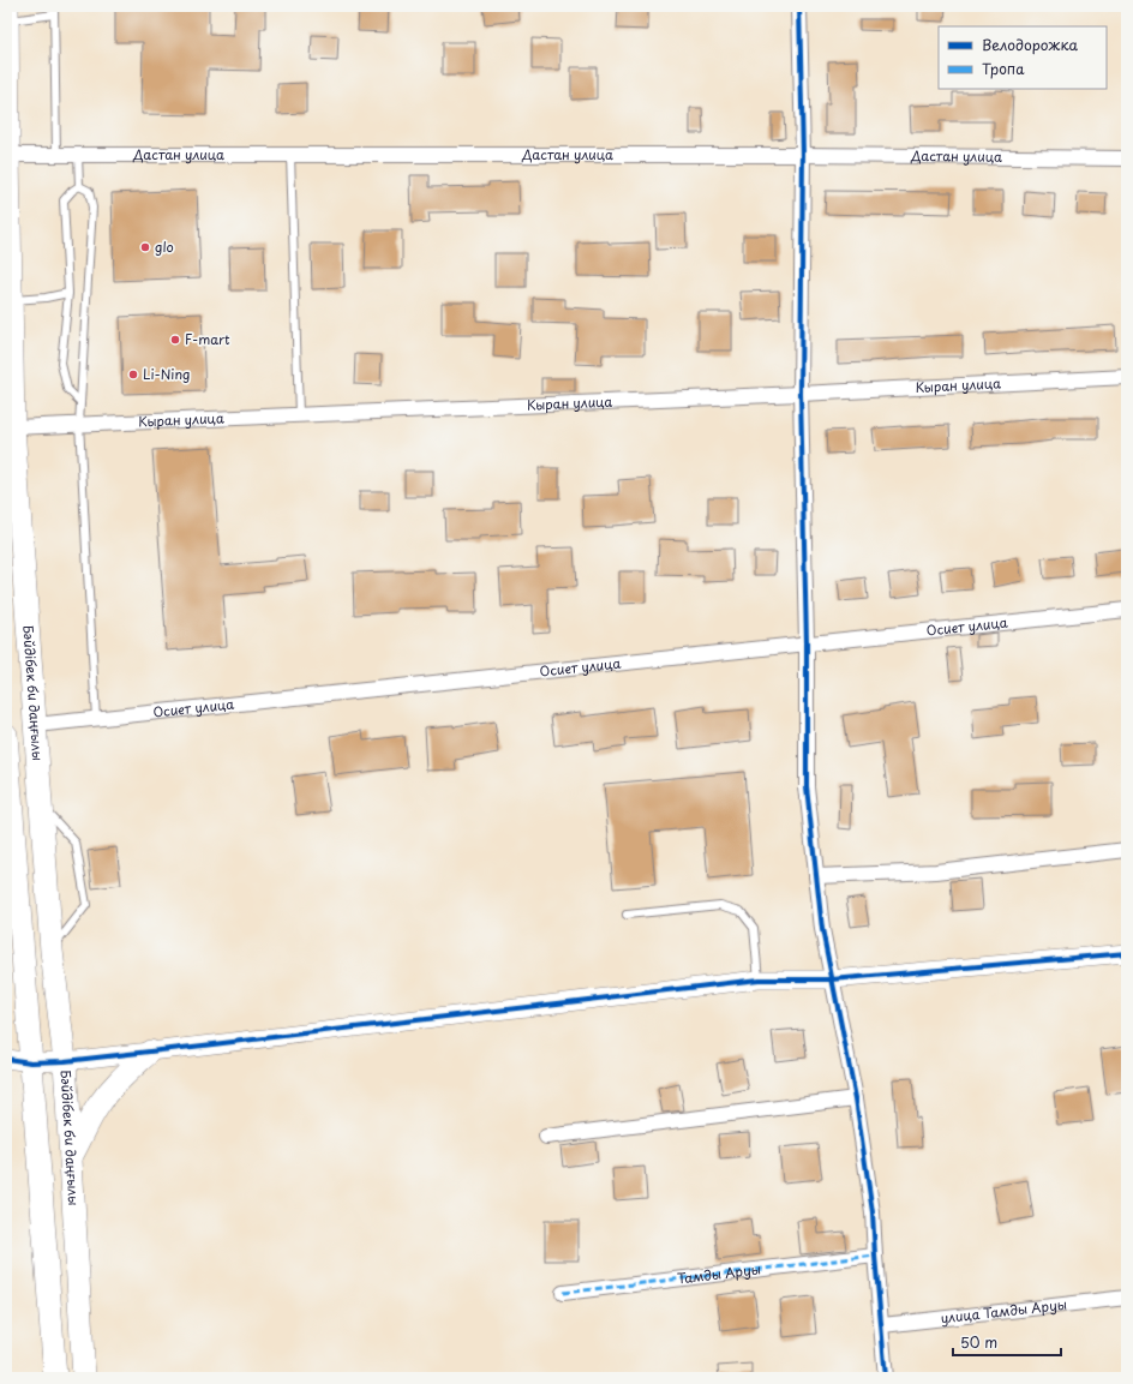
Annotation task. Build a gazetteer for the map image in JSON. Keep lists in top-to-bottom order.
{
  "streets": {
    "main road": ["Бәйдібек би даңғылы"],
    "street": [
      "Дастан улица",
      "Кыран улица",
      "Осиет улица",
      "Тамды Аруы",
      "улица Тамды Аруы"
    ]
  },
  "crossings": [
    ["Дастан улица", "Бәйдібек би даңғылы"],
    ["Кыран улица", "Бәйдібек би даңғылы"],
    ["Осиет улица", "Бәйдібек би даңғылы"]
  ],
  "places": ["glo", "F-mart", "Li-Ning"],
  "legend": ["Велодорожка", "Тропа"],
  "scale_bar": "50 m"
}
